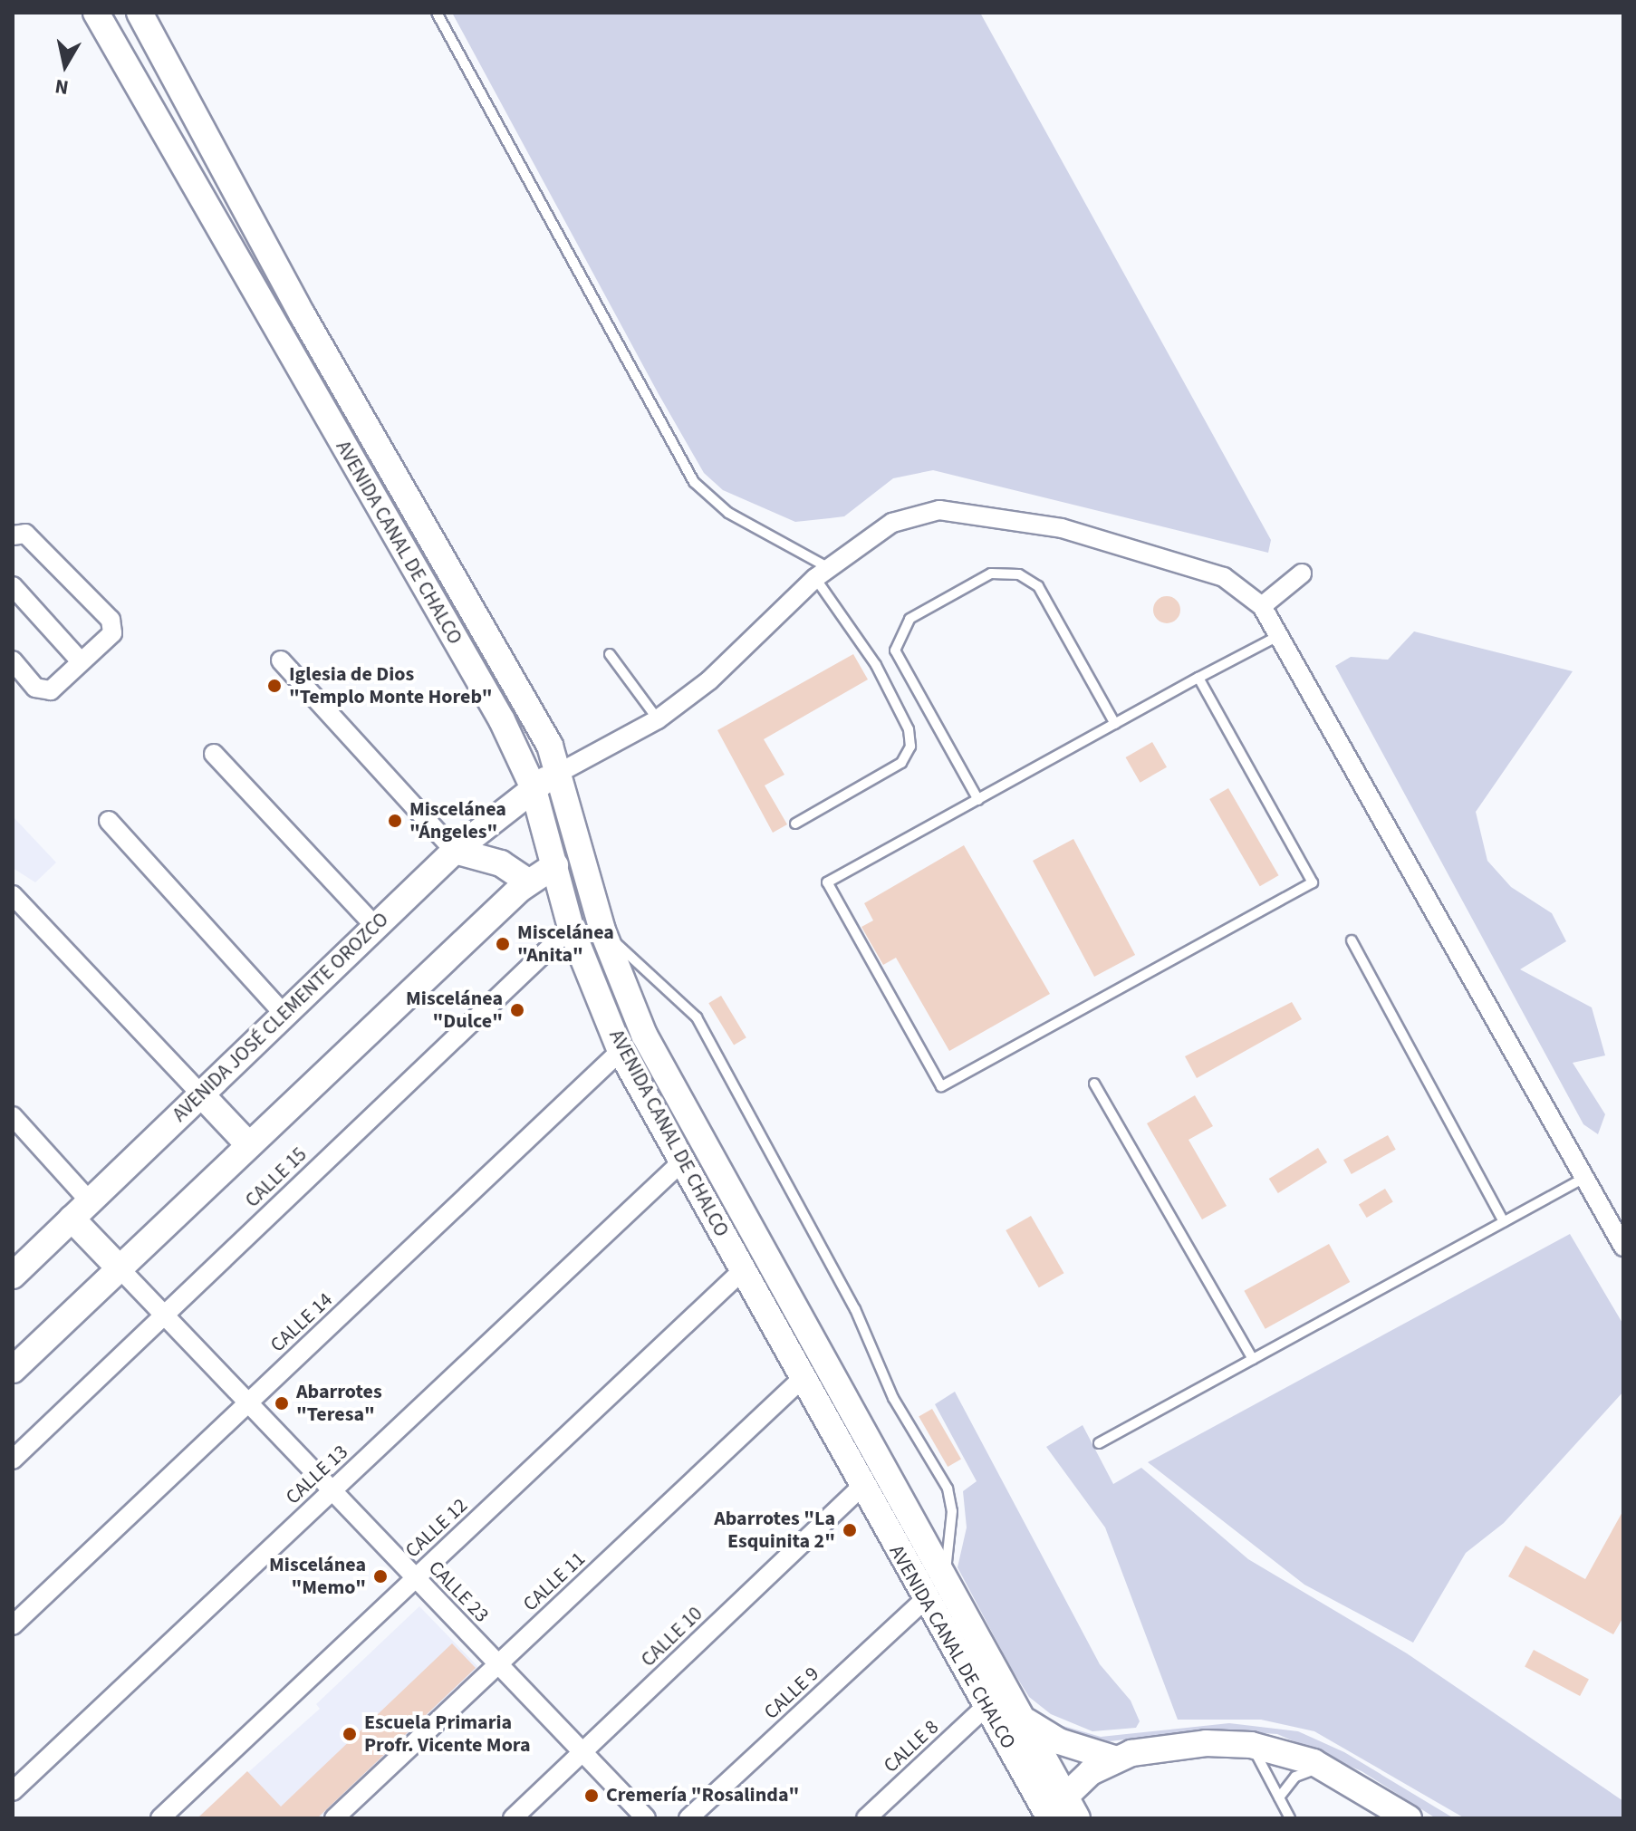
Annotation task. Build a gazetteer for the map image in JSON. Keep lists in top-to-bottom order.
{
  "streets": {
    "main road": ["AVENIDA CANAL DE CHALCO", "AVENIDA JOSÉ CLEMENTE OROZCO"],
    "street": [
      "CALLE 15",
      "CALLE 14",
      "CALLE 13",
      "CALLE 12",
      "CALLE 11",
      "CALLE 23",
      "CALLE 10",
      "CALLE 9",
      "CALLE 8"
    ]
  },
  "crossings": [
    ["AVENIDA CANAL DE CHALCO", "AVENIDA JOSÉ CLEMENTE OROZCO"],
    ["AVENIDA CANAL DE CHALCO", "CALLE 15"],
    ["AVENIDA CANAL DE CHALCO", "CALLE 14"],
    ["AVENIDA CANAL DE CHALCO", "CALLE 13"],
    ["AVENIDA CANAL DE CHALCO", "CALLE 12"],
    ["AVENIDA CANAL DE CHALCO", "CALLE 11"],
    ["AVENIDA CANAL DE CHALCO", "CALLE 10"],
    ["AVENIDA CANAL DE CHALCO", "CALLE 9"],
    ["AVENIDA CANAL DE CHALCO", "CALLE 8"],
    ["CALLE 15", "CALLE 23"],
    ["CALLE 14", "CALLE 23"],
    ["CALLE 13", "CALLE 23"],
    ["CALLE 12", "CALLE 23"],
    ["CALLE 11", "CALLE 23"],
    ["CALLE 23", "CALLE 10"]
  ],
  "places": [
    "Iglesia de Dios \"Templo Monte Horeb\"",
    "Miscelánea \"Ángeles\"",
    "Miscelánea \"Anita\"",
    "Miscelánea \"Dulce\"",
    "Abarrotes \"Teresa\"",
    "Abarrotes \"La Esquinita 2\"",
    "Miscelánea \"Memo\"",
    "Escuela Primaria Profr. Vicente Mora",
    "Cremería \"Rosalinda\""
  ],
  "north": "bottom"
}
